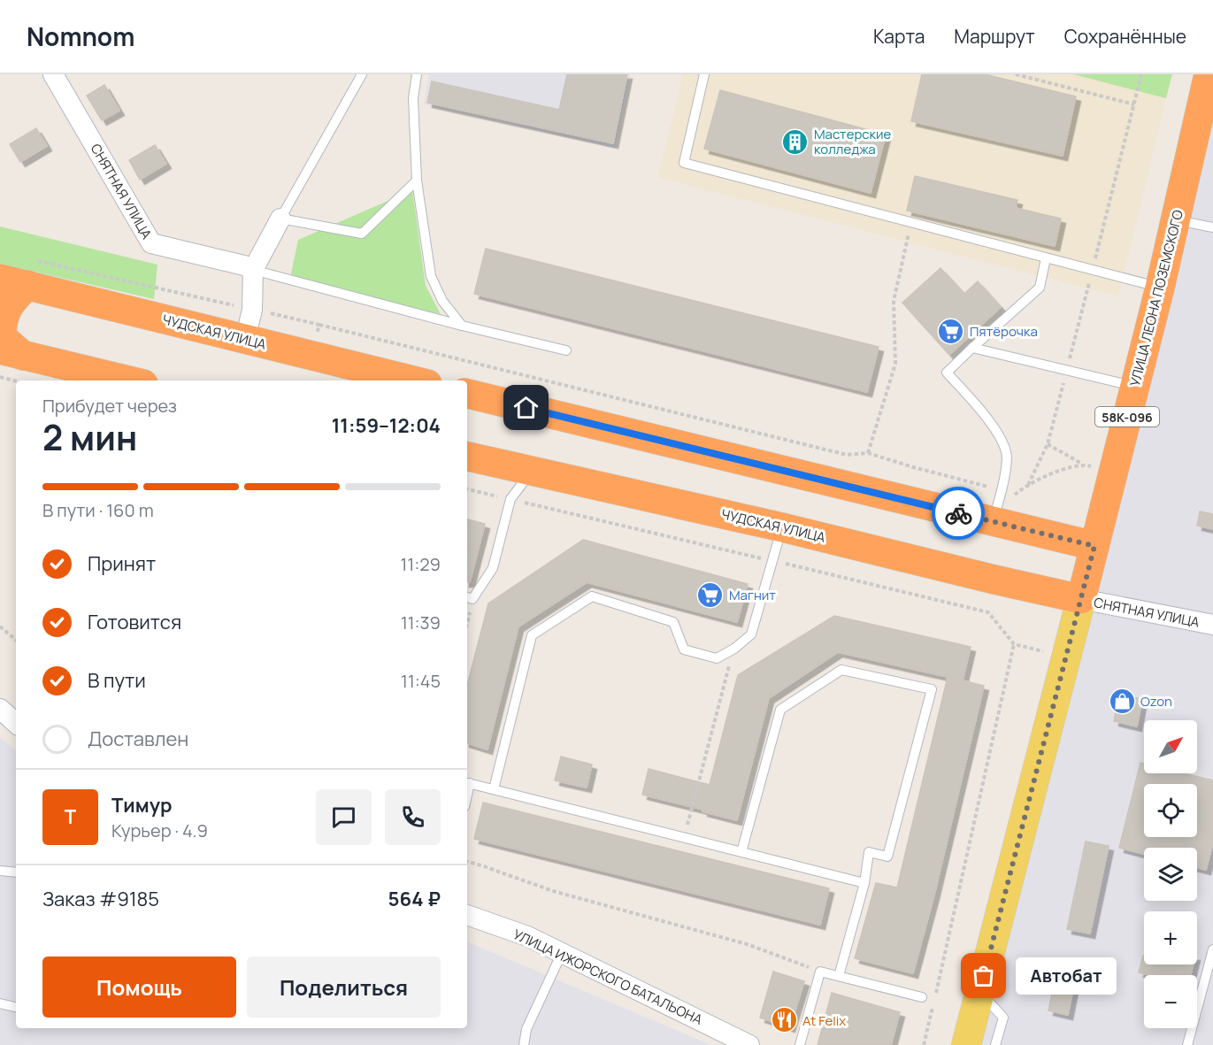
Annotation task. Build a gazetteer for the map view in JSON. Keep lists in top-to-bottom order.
{
  "streets": {
    "highway": ["УЛИЦА ЛЕОНА ПОЗЕМСКОГО", "ЧУДСКАЯ УЛИЦА", "58К-096"],
    "street": ["СНЯТНАЯ УЛИЦА", "УЛИЦА ИЖОРСКОГО БАТАЛЬОНА"]
  },
  "crossings": [
    ["СНЯТНАЯ УЛИЦА", "УЛИЦА ЛЕОНА ПОЗЕМСКОГО"],
    ["СНЯТНАЯ УЛИЦА", "ЧУДСКАЯ УЛИЦА"],
    ["УЛИЦА ЛЕОНА ПОЗЕМСКОГО", "ЧУДСКАЯ УЛИЦА"]
  ],
  "places": {
    "building": ["Мастерские колледжа"],
    "supermarket": ["Пятёрочка", "Магнит"],
    "shop": ["Ozon"],
    "other": ["Автобат"],
    "restaurant": ["At Felix"]
  },
  "north": "top right",
  "page": {
    "header": "Nomnom",
    "nav": ["Карта", "Маршрут", "Сохранённые"],
    "heading": ["2 мин", "Прибудет через", "11:59–12:04"],
    "panel": [
      "Тимур",
      "Курьер · 4.9",
      "Заказ #9185",
      "564 ₽"
    ],
    "bar": "В пути · 160 m",
    "list": [
      ["Принят", "11:29"],
      ["Готовится", "11:39"],
      ["В пути", "11:45"],
      "Доставлен"
    ],
    "map_buttons": ["+", "−"],
    "round": "Т",
    "buttons": ["Помощь", "Поделиться"],
    "bubble": "Автобат"
  }
}
